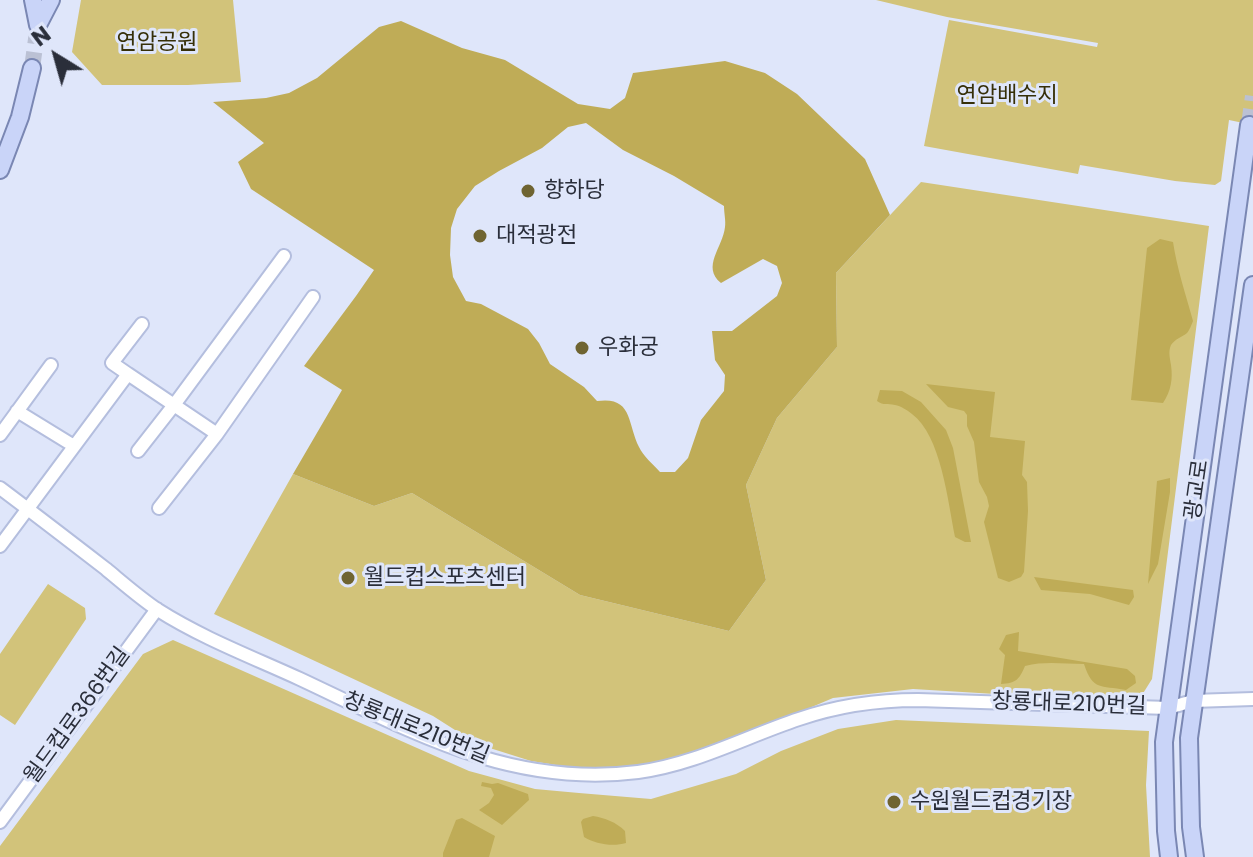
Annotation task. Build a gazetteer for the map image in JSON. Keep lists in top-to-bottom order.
{
  "streets": {
    "main road": ["광교로"],
    "street": ["창룡대로210번길", "월드컵로366번길"]
  },
  "crossings": [
    ["광교로", "창룡대로210번길"],
    ["창룡대로210번길", "월드컵로366번길"]
  ],
  "parks": ["연암공원", "연암배수지"],
  "places": [
    "향하당",
    "대적광전",
    "우화궁",
    "월드컵스포츠센터",
    "수원월드컵경기장"
  ],
  "north": "top left"
}
